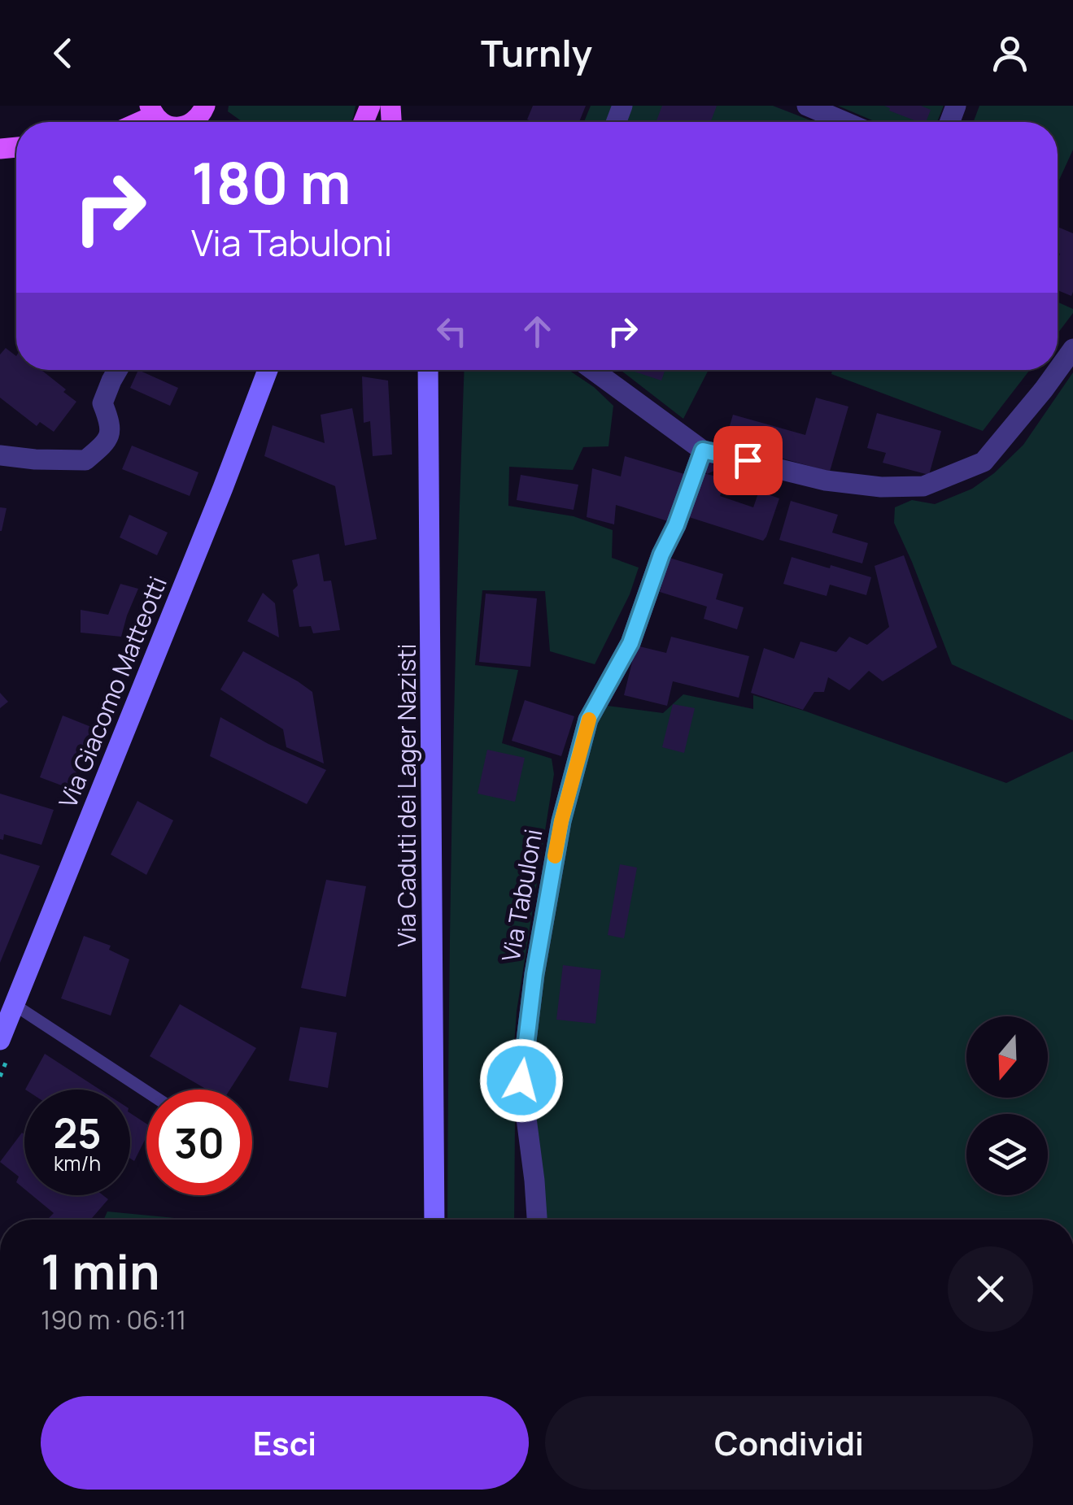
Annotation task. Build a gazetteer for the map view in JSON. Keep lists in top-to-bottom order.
{
  "streets": {
    "main road": ["Via Giacomo Matteotti", "Via Caduti dei Lager Nazisti"],
    "street": ["Via Tabuloni"]
  },
  "north": "bottom",
  "page": {
    "header": "Turnly",
    "turn": ["180 m", "Via Tabuloni"],
    "speed": "25 km/h",
    "limit": "30",
    "heading": ["1 min", "190 m · 06:11"],
    "buttons": ["Esci", "Condividi"]
  }
}
